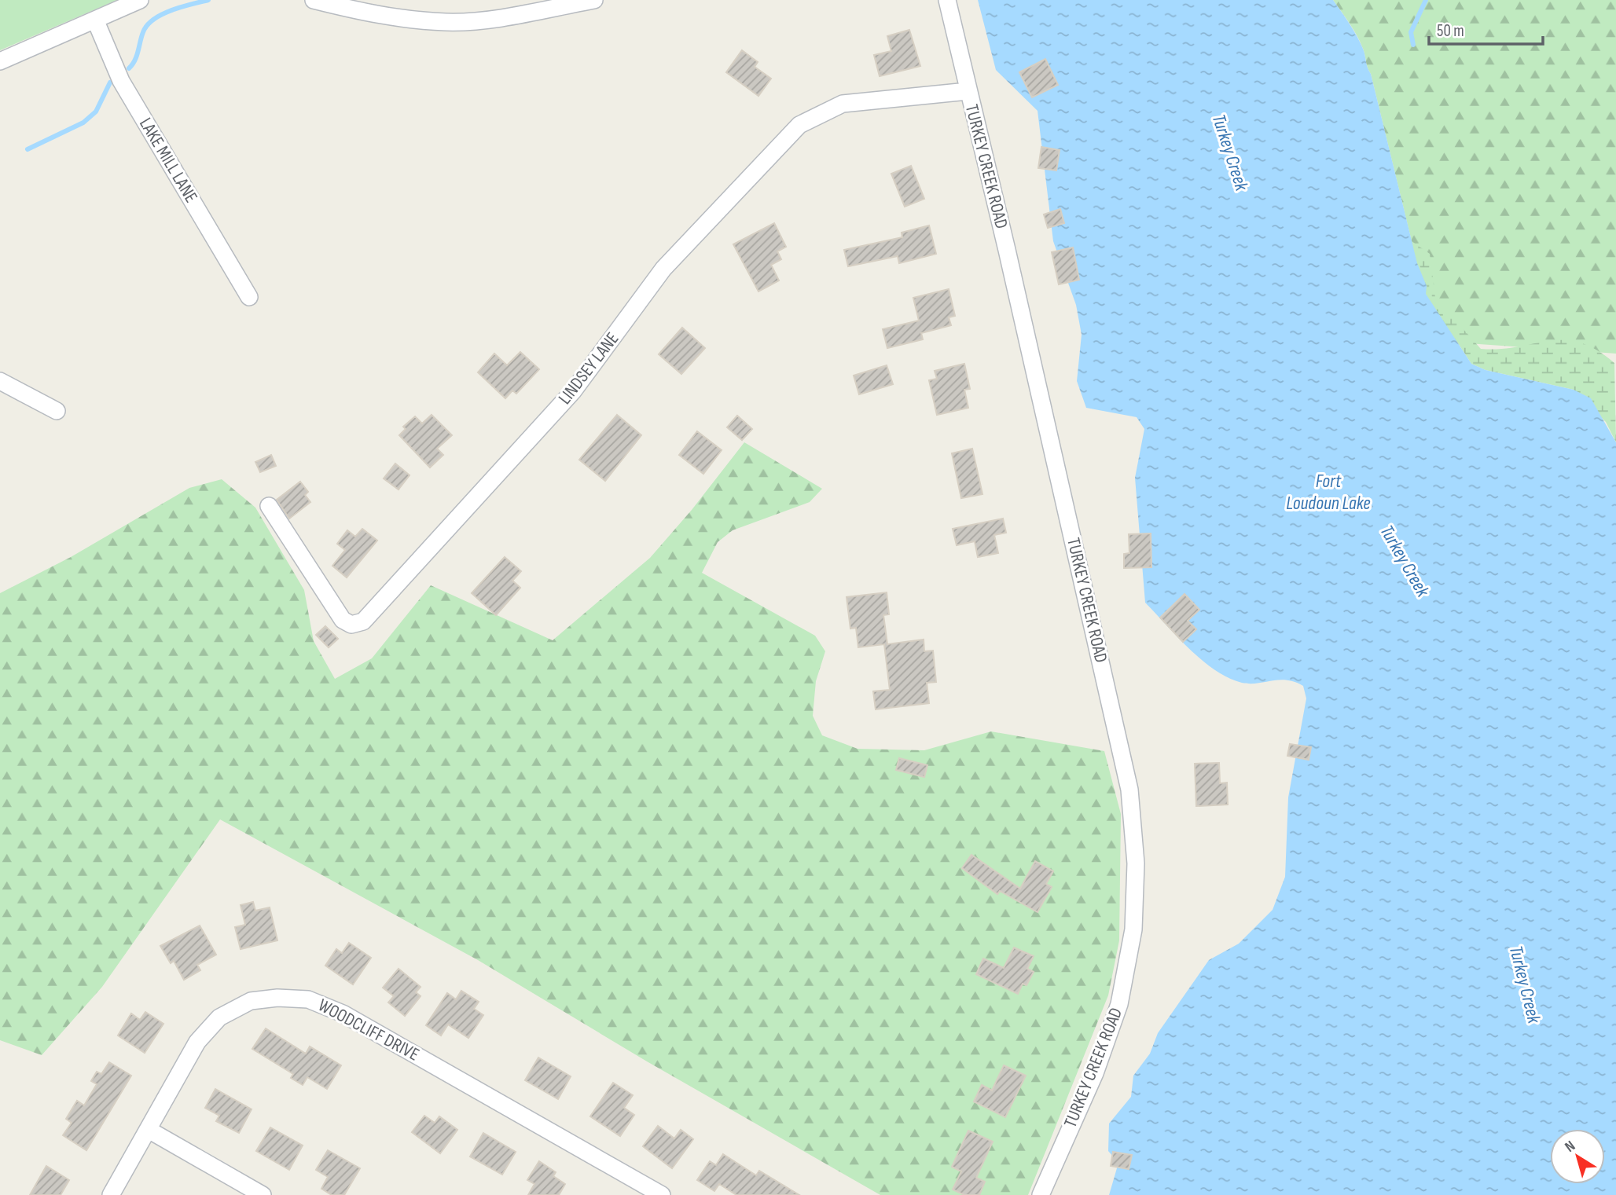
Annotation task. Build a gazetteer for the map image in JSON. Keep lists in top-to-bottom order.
{
  "streets": {
    "street": [
      "LAKE MILL LANE",
      "TURKEY CREEK ROAD",
      "LINDSEY LANE",
      "WOODCLIFF DRIVE"
    ]
  },
  "crossings": [
    ["TURKEY CREEK ROAD", "LINDSEY LANE"]
  ],
  "water": ["Turkey Creek", "Fort Loudoun Lake"],
  "scale_bar": "50 m",
  "north": "top left"
}
